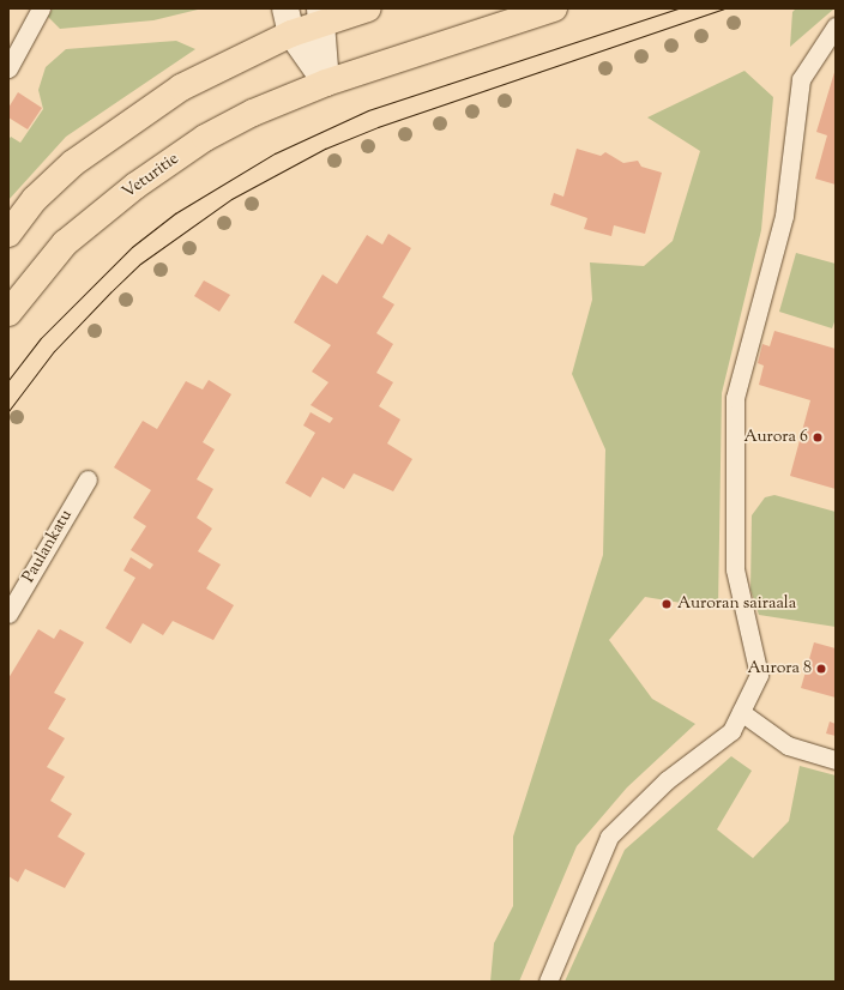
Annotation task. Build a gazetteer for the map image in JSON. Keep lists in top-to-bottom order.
{
  "streets": {
    "main road": ["Veturitie"],
    "lane": ["Paulankatu"]
  },
  "places": ["Aurora 6", "Auroran sairaala", "Aurora 8"]
}
